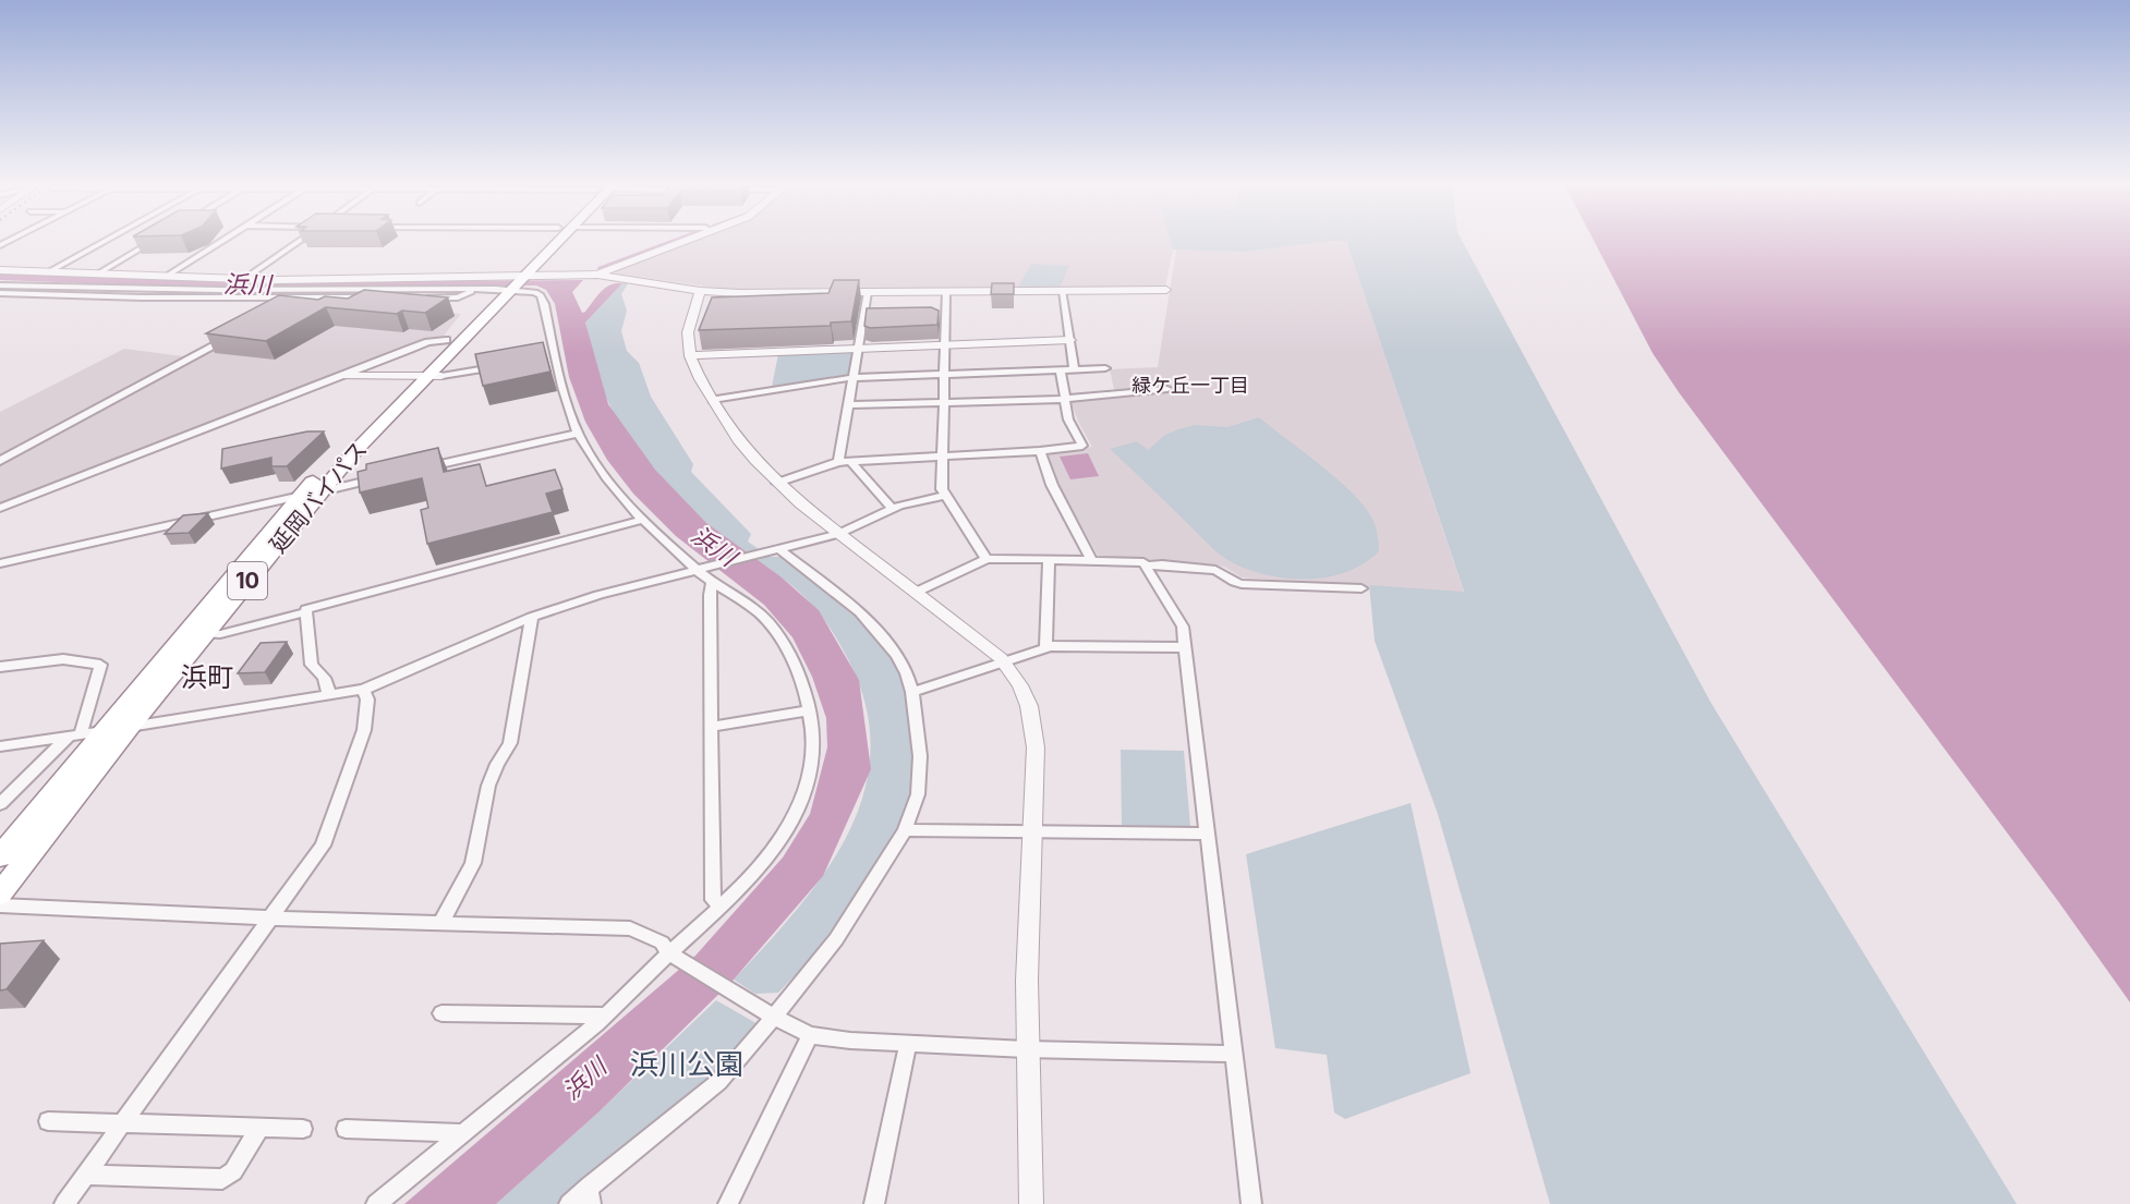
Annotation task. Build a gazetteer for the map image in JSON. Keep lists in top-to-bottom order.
{
  "streets": {
    "highway": ["延岡バイパス", "10"]
  },
  "districts": ["緑ケ丘一丁目", "浜町"],
  "water": ["浜川"],
  "parks": ["浜川公園"]
}
